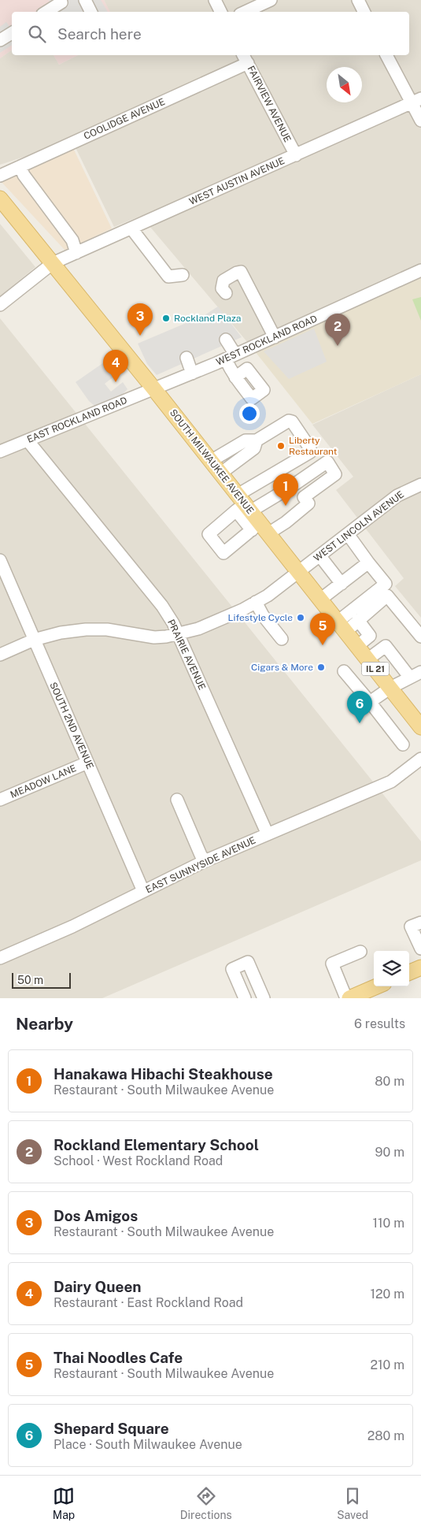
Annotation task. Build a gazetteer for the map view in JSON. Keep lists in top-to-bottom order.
{
  "streets": {
    "main road": ["SOUTH MILWAUKEE AVENUE", "IL 21"],
    "street": [
      "FAIRVIEW AVENUE",
      "COOLIDGE AVENUE",
      "WEST AUSTIN AVENUE",
      "WEST ROCKLAND ROAD",
      "EAST ROCKLAND ROAD",
      "WEST LINCOLN AVENUE",
      "PRAIRIE AVENUE",
      "SOUTH 2ND AVENUE",
      "MEADOW LANE",
      "EAST SUNNYSIDE AVENUE"
    ]
  },
  "crossings": [
    ["FAIRVIEW AVENUE", "COOLIDGE AVENUE"],
    ["FAIRVIEW AVENUE", "WEST AUSTIN AVENUE"],
    ["WEST AUSTIN AVENUE", "SOUTH MILWAUKEE AVENUE"],
    ["WEST ROCKLAND ROAD", "EAST ROCKLAND ROAD"],
    ["WEST ROCKLAND ROAD", "SOUTH MILWAUKEE AVENUE"],
    ["EAST ROCKLAND ROAD", "SOUTH MILWAUKEE AVENUE"],
    ["EAST ROCKLAND ROAD", "PRAIRIE AVENUE"],
    ["SOUTH MILWAUKEE AVENUE", "WEST LINCOLN AVENUE"],
    ["WEST LINCOLN AVENUE", "PRAIRIE AVENUE"],
    ["WEST LINCOLN AVENUE", "SOUTH 2ND AVENUE"],
    ["PRAIRIE AVENUE", "EAST SUNNYSIDE AVENUE"],
    ["SOUTH 2ND AVENUE", "MEADOW LANE"],
    ["SOUTH 2ND AVENUE", "EAST SUNNYSIDE AVENUE"]
  ],
  "places": [
    "Rockland Plaza",
    "Liberty Restaurant",
    "Lifestyle Cycle",
    "Cigars & More"
  ],
  "scale_bar": "50 m",
  "north": "bottom right",
  "page": {
    "search": "Search here",
    "pins": [
      "3",
      "2",
      "4",
      "1",
      "5",
      "6"
    ],
    "scale": "50 m",
    "heading": ["Nearby", "6 results"],
    "list": [
      {
        "mark": "1",
        "name": "Hanakawa Hibachi Steakhouse",
        "note": "Restaurant · South Milwaukee Avenue",
        "value": "80 m"
      },
      {
        "mark": "2",
        "name": "Rockland Elementary School",
        "note": "School · West Rockland Road",
        "value": "90 m"
      },
      {
        "mark": "3",
        "name": "Dos Amigos",
        "note": "Restaurant · South Milwaukee Avenue",
        "value": "110 m"
      },
      {
        "mark": "4",
        "name": "Dairy Queen",
        "note": "Restaurant · East Rockland Road",
        "value": "120 m"
      },
      {
        "mark": "5",
        "name": "Thai Noodles Cafe",
        "note": "Restaurant · South Milwaukee Avenue",
        "value": "210 m"
      },
      {
        "mark": "6",
        "name": "Shepard Square",
        "note": "Place · South Milwaukee Avenue",
        "value": "280 m"
      }
    ],
    "nav": ["Map", "Directions", "Saved"]
  }
}
